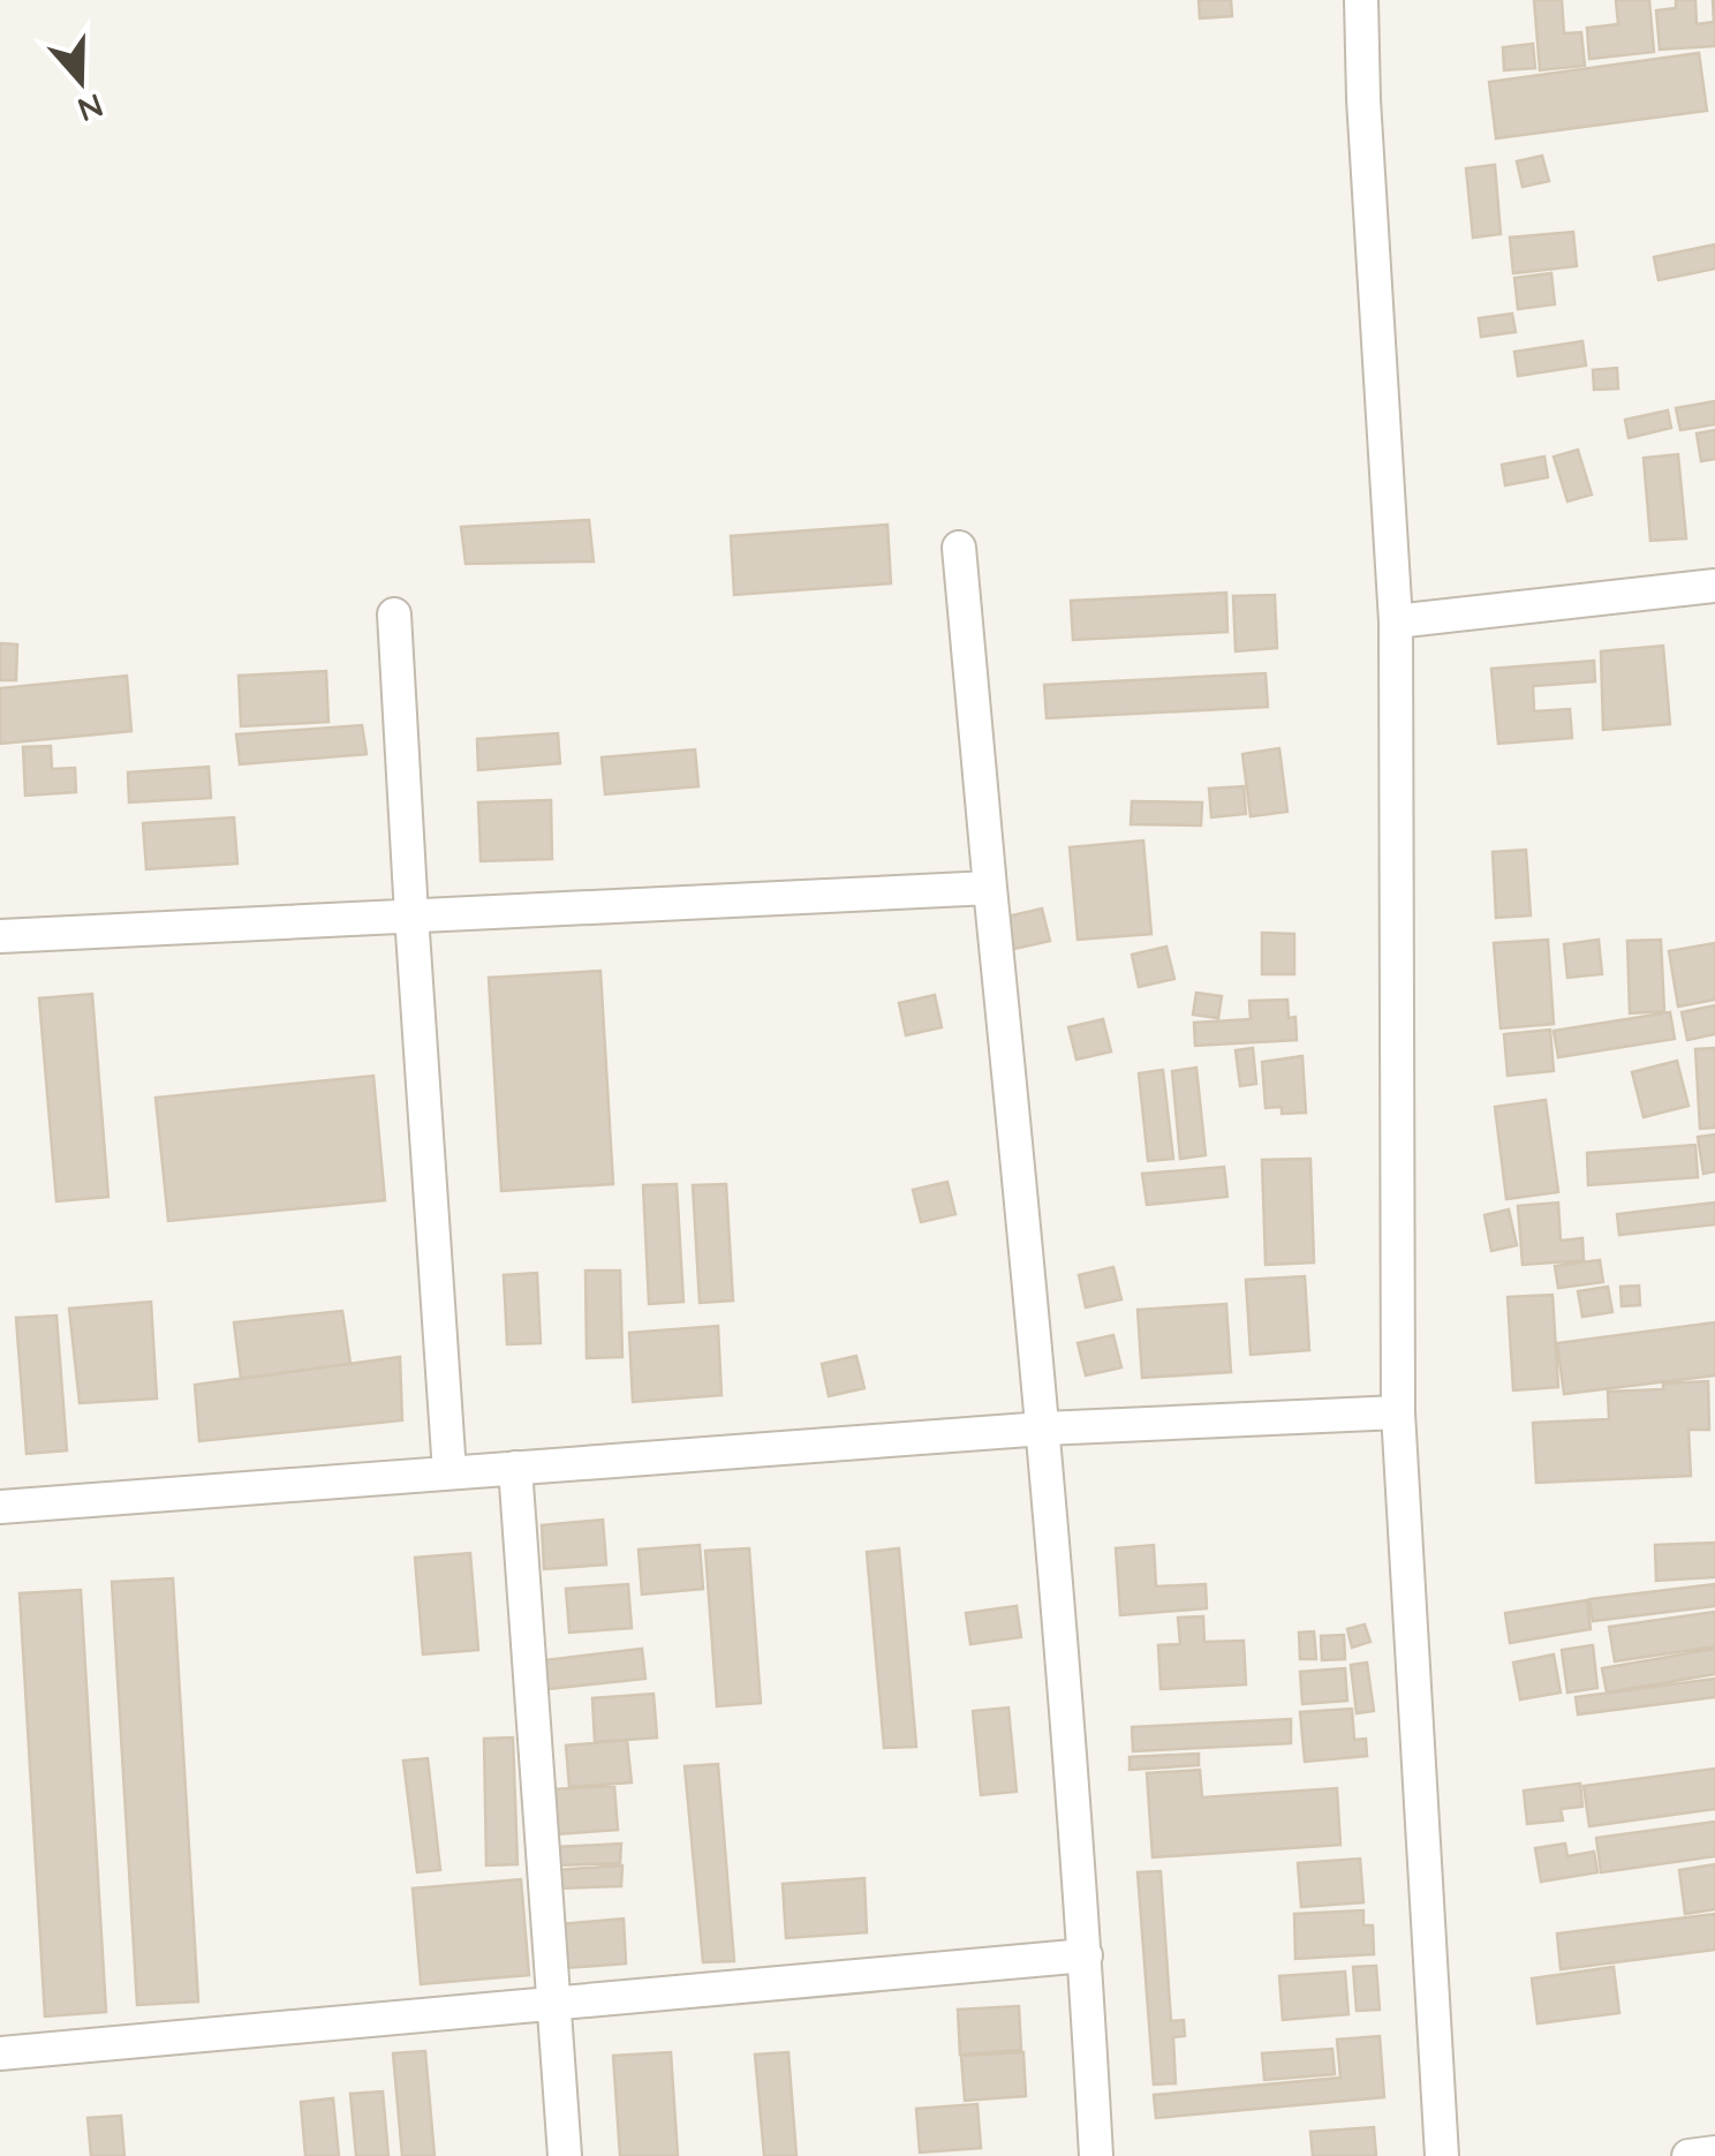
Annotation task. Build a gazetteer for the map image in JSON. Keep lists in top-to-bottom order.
{
  "north": "bottom"
}
